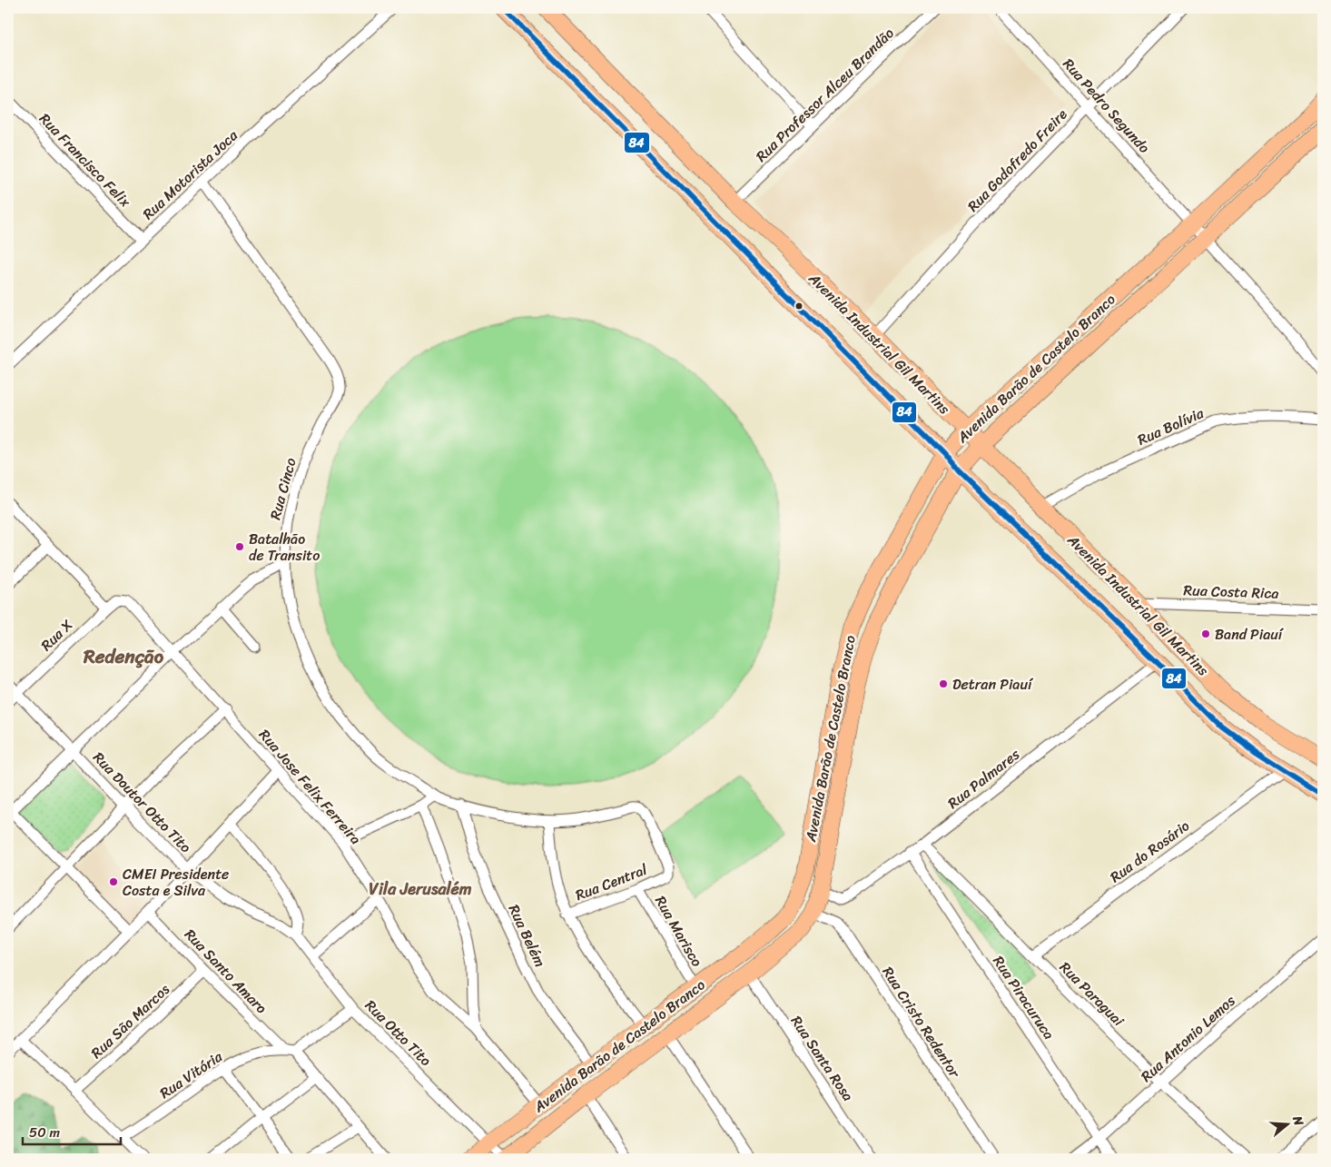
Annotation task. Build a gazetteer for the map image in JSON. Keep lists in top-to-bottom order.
{
  "streets": {
    "main road": ["Avenida Industrial Gil Martins", "Avenida Barão de Castelo Branco"],
    "street": [
      "Rua Professor Alceu Brandão",
      "Rua Pedro Segundo",
      "Rua Francisco Felix",
      "Rua Godofredo Freire",
      "Rua Motorista Joca",
      "Rua Bolívia",
      "Rua Cinco",
      "Rua Costa Rica",
      "Rua X",
      "Rua Palmares",
      "Rua Jose Felix Ferreira",
      "Rua Doutor Otto Tito",
      "Rua do Rosário",
      "Rua Central",
      "Rua Marisco",
      "Rua Belém",
      "Rua Santo Amaro",
      "Rua Paraguai",
      "Rua Piracuruca",
      "Rua São Marcos",
      "Rua Cristo Redentor",
      "Rua Otto Tito",
      "Rua Antonio Lemos",
      "Rua Santa Rosa",
      "Rua Vitória"
    ]
  },
  "crossings": [
    ["Rua Professor Alceu Brandão", "Avenida Industrial Gil Martins"],
    ["Rua Pedro Segundo", "Rua Godofredo Freire"],
    ["Rua Pedro Segundo", "Avenida Barão de Castelo Branco"],
    ["Rua Francisco Felix", "Rua Motorista Joca"],
    ["Rua Godofredo Freire", "Avenida Industrial Gil Martins"],
    ["Rua Motorista Joca", "Rua Cinco"],
    ["Avenida Industrial Gil Martins", "Avenida Barão de Castelo Branco"],
    ["Avenida Industrial Gil Martins", "Rua Bolívia"],
    ["Avenida Industrial Gil Martins", "Rua Costa Rica"],
    ["Avenida Industrial Gil Martins", "Rua Palmares"],
    ["Avenida Industrial Gil Martins", "Rua do Rosário"],
    ["Avenida Barão de Castelo Branco", "Rua Palmares"],
    ["Avenida Barão de Castelo Branco", "Rua Jose Felix Ferreira"],
    ["Avenida Barão de Castelo Branco", "Rua Marisco"],
    ["Avenida Barão de Castelo Branco", "Rua Belém"],
    ["Avenida Barão de Castelo Branco", "Rua Cristo Redentor"],
    ["Avenida Barão de Castelo Branco", "Rua Otto Tito"],
    ["Avenida Barão de Castelo Branco", "Rua Santa Rosa"],
    ["Rua X", "Rua Jose Felix Ferreira"],
    ["Rua X", "Rua Doutor Otto Tito"],
    ["Rua Palmares", "Rua Paraguai"],
    ["Rua Palmares", "Rua Piracuruca"],
    ["Rua Doutor Otto Tito", "Rua Otto Tito"],
    ["Rua do Rosário", "Rua Paraguai"],
    ["Rua Central", "Rua Marisco"],
    ["Rua Santo Amaro", "Rua São Marcos"],
    ["Rua Santo Amaro", "Rua Vitória"],
    ["Rua Paraguai", "Rua Antonio Lemos"],
    ["Rua Piracuruca", "Rua Antonio Lemos"]
  ],
  "districts": ["Redenção", "Vila Jerusalém"],
  "places": [
    "Batalhão de Transito",
    "Band Piauí",
    "Detran Piauí",
    "CMEI Presidente Costa e Silva"
  ],
  "lines": ["transit line 84"],
  "scale_bar": "50 m",
  "north": "right"
}
